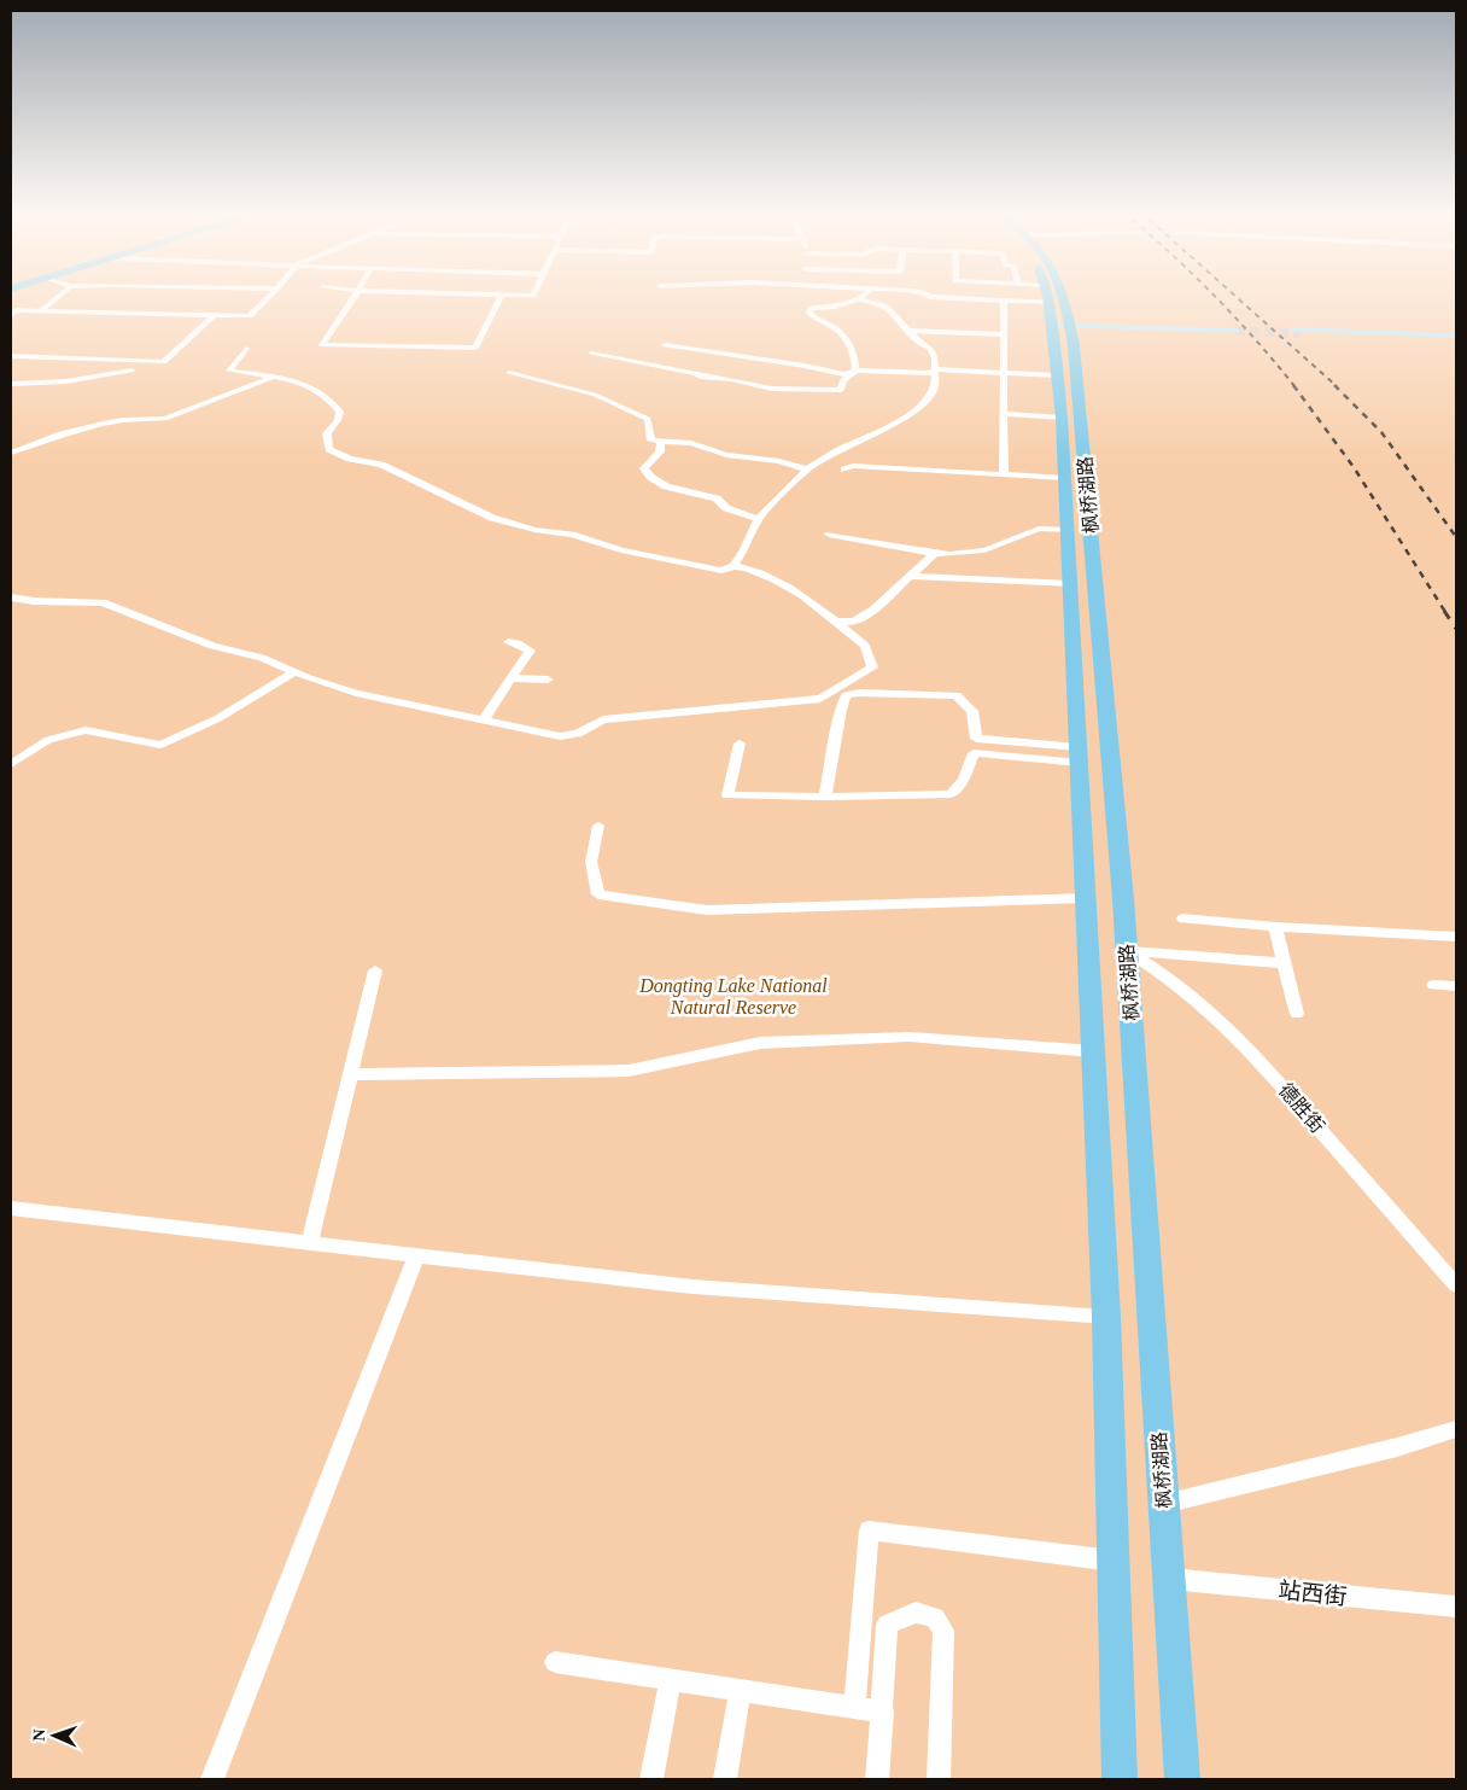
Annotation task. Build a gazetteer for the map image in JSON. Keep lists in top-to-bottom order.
{
  "streets": {
    "main road": ["枫桥湖路"],
    "street": ["德胜街", "站西街"]
  },
  "crossings": [
    ["枫桥湖路", "德胜街"],
    ["枫桥湖路", "站西街"]
  ],
  "parks": ["Dongting Lake National Natural Reserve"],
  "north": "left"
}
